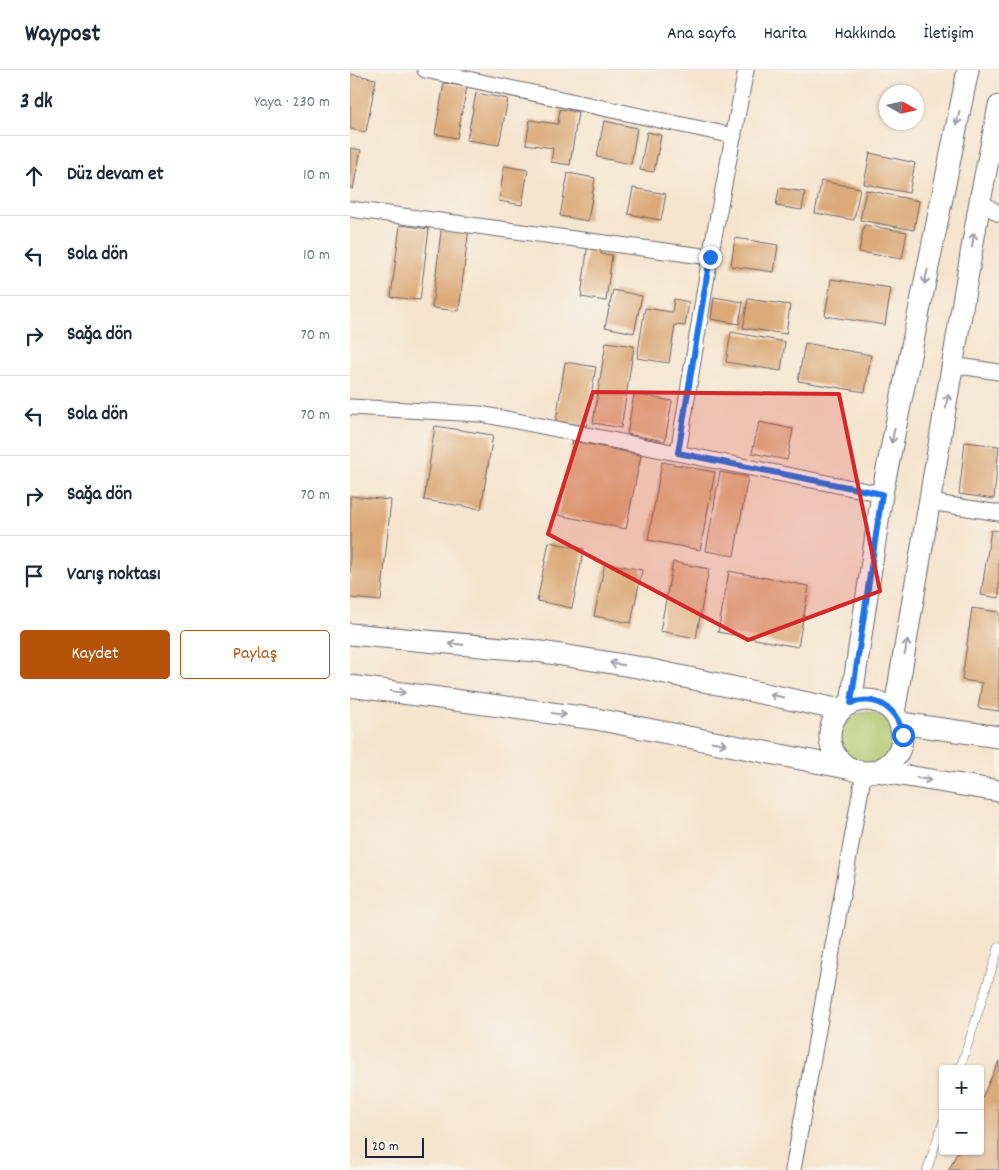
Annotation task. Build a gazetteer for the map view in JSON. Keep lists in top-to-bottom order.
{
  "scale_bar": "20 m",
  "north": "right",
  "page": {
    "header": "Waypost",
    "nav": [
      "Ana sayfa",
      "Harita",
      "Hakkında",
      "İletişim"
    ],
    "heading": ["3 dk", "Yaya · 230 m"],
    "list": [
      ["Düz devam et", "10 m"],
      ["Sola dön", "10 m"],
      ["Sağa dön", "70 m"],
      ["Sola dön", "70 m"],
      ["Sağa dön", "70 m"],
      "Varış noktası"
    ],
    "buttons": ["Kaydet", "Paylaş"],
    "map_buttons": ["+", "−"],
    "scale": "20 m"
  }
}
